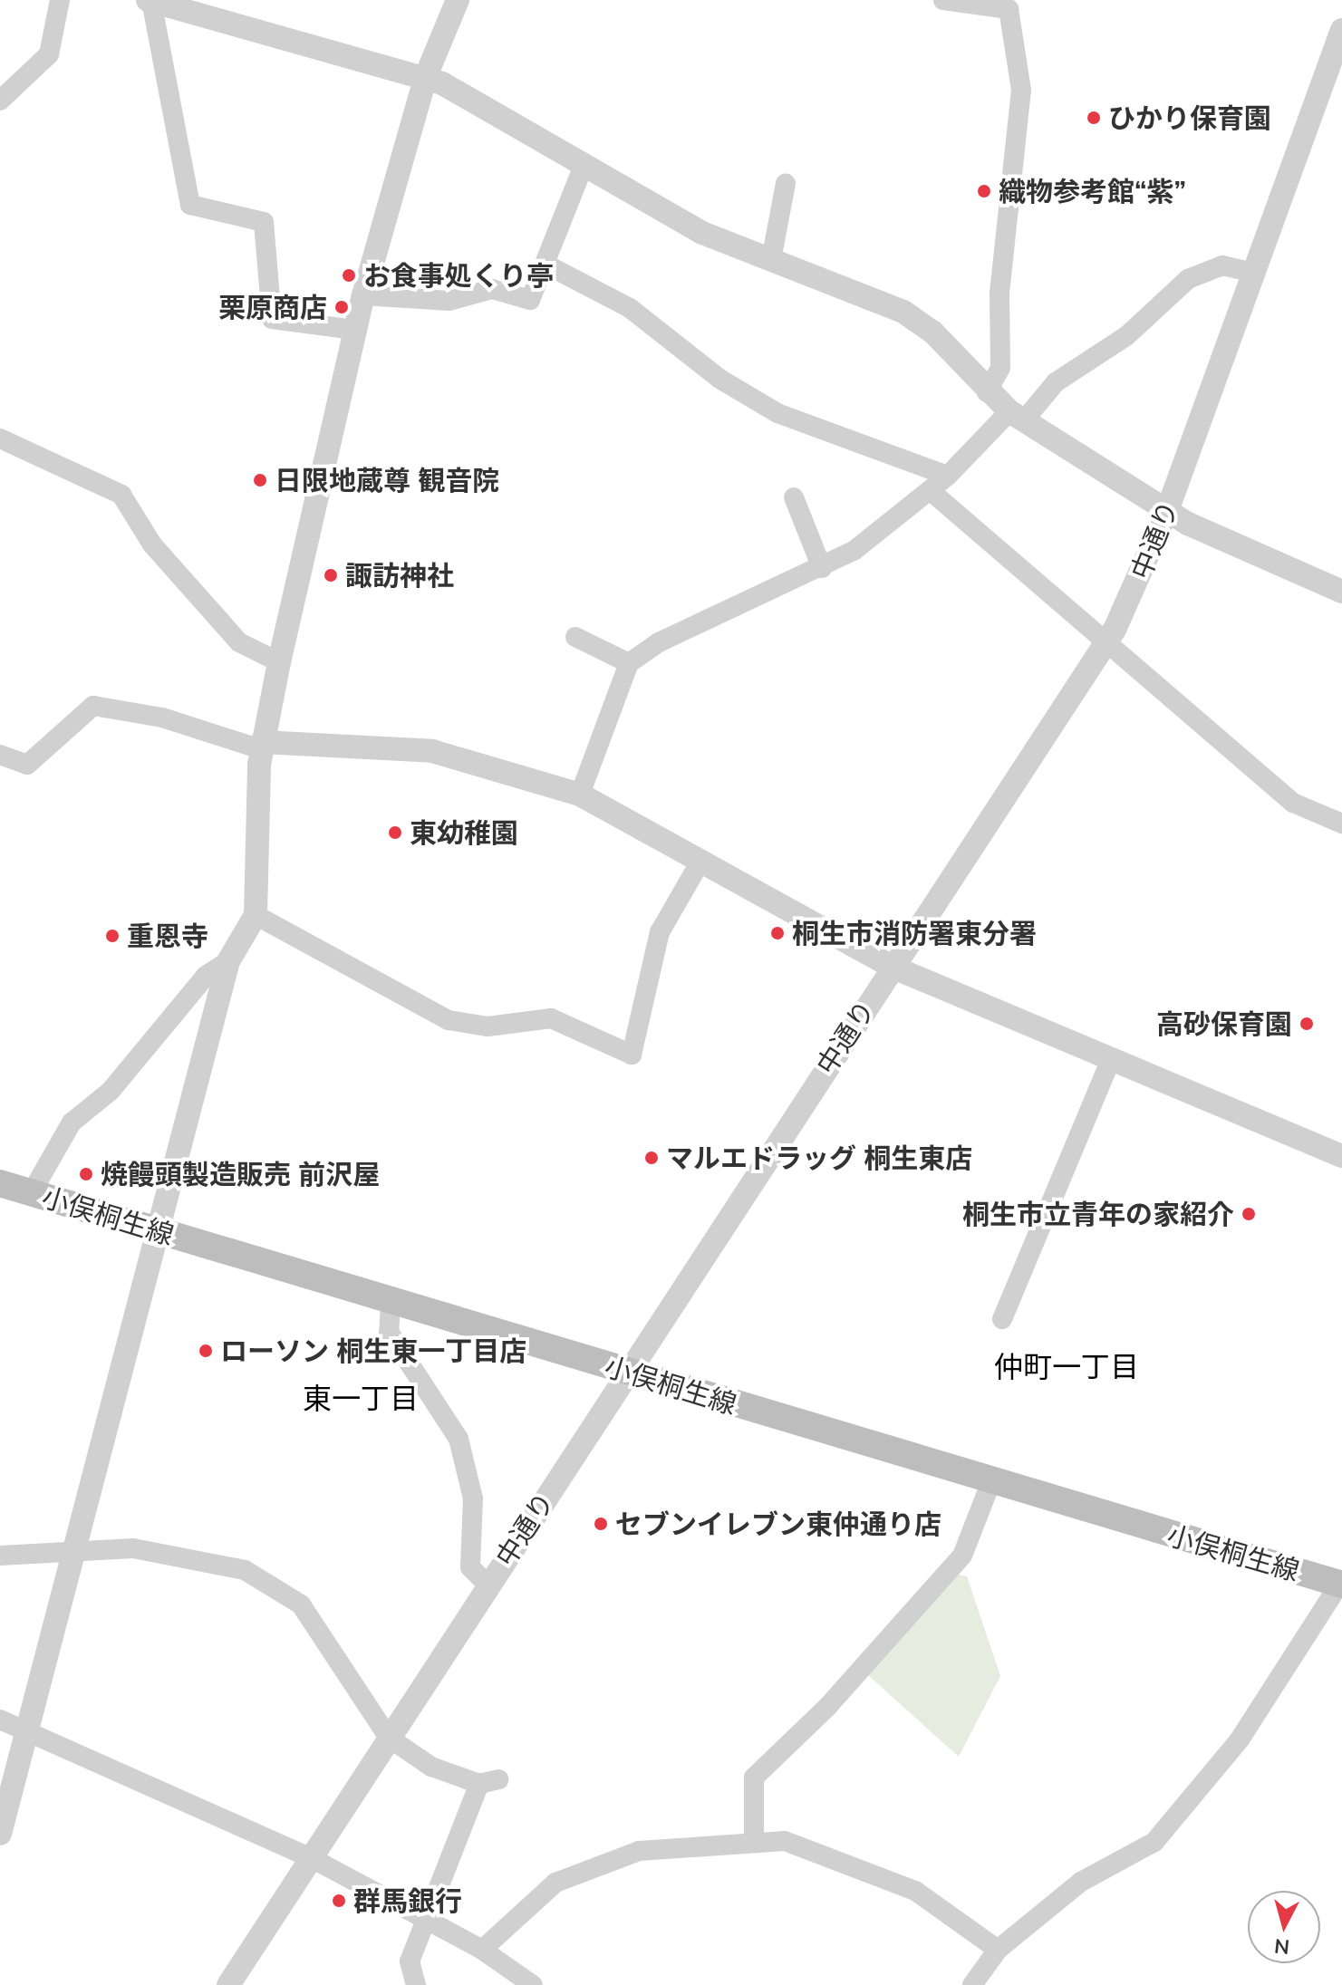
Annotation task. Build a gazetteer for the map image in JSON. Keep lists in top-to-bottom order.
{
  "streets": {
    "main road": ["小俣桐生線"],
    "street": ["中通り"]
  },
  "crossings": [
    ["中通り", "小俣桐生線"]
  ],
  "districts": ["仲町一丁目", "東一丁目"],
  "places": [
    "ひかり保育園",
    "織物参考館“紫”",
    "お食事処くり亭",
    "栗原商店",
    "日限地蔵尊 観音院",
    "諏訪神社",
    "東幼稚園",
    "桐生市消防署東分署",
    "重恩寺",
    "高砂保育園",
    "マルエドラッグ 桐生東店",
    "焼饅頭製造販売 前沢屋",
    "桐生市立青年の家紹介",
    "ローソン 桐生東一丁目店",
    "セブンイレブン東仲通り店",
    "群馬銀行"
  ],
  "north": "bottom"
}
